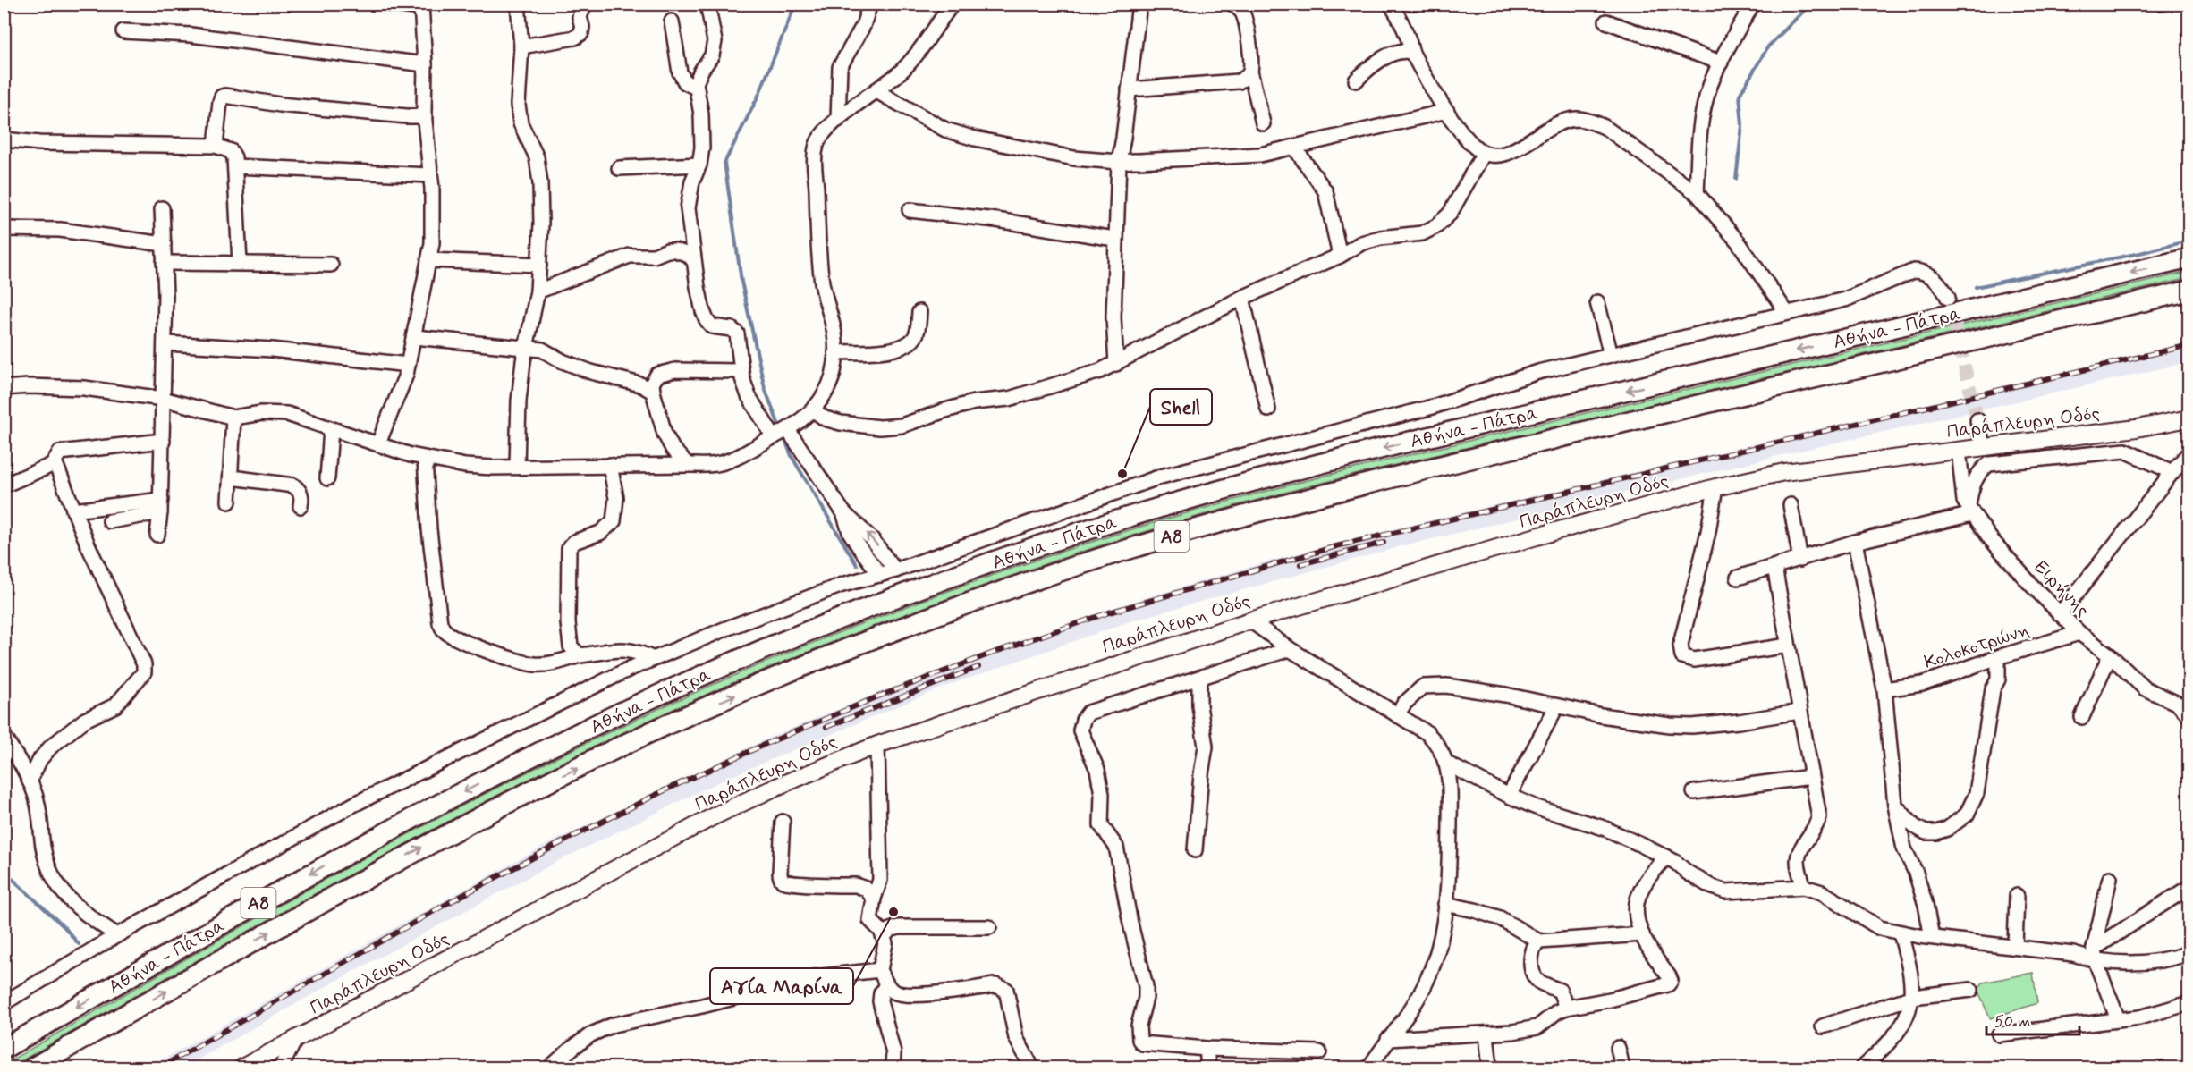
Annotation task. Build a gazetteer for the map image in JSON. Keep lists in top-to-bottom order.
{
  "streets": {
    "highway": ["Αθήνα - Πάτρα", "Α8"],
    "main road": ["Παράπλευρη Οδός"],
    "street": ["Ειρήνης", "Κολοκοτρώνη"]
  },
  "crossings": [
    ["Παράπλευρη Οδός", "Ειρήνης"],
    ["Ειρήνης", "Κολοκοτρώνη"]
  ],
  "places": ["Shell", "Αγία Μαρίνα"],
  "scale_bar": "50 m"
}
